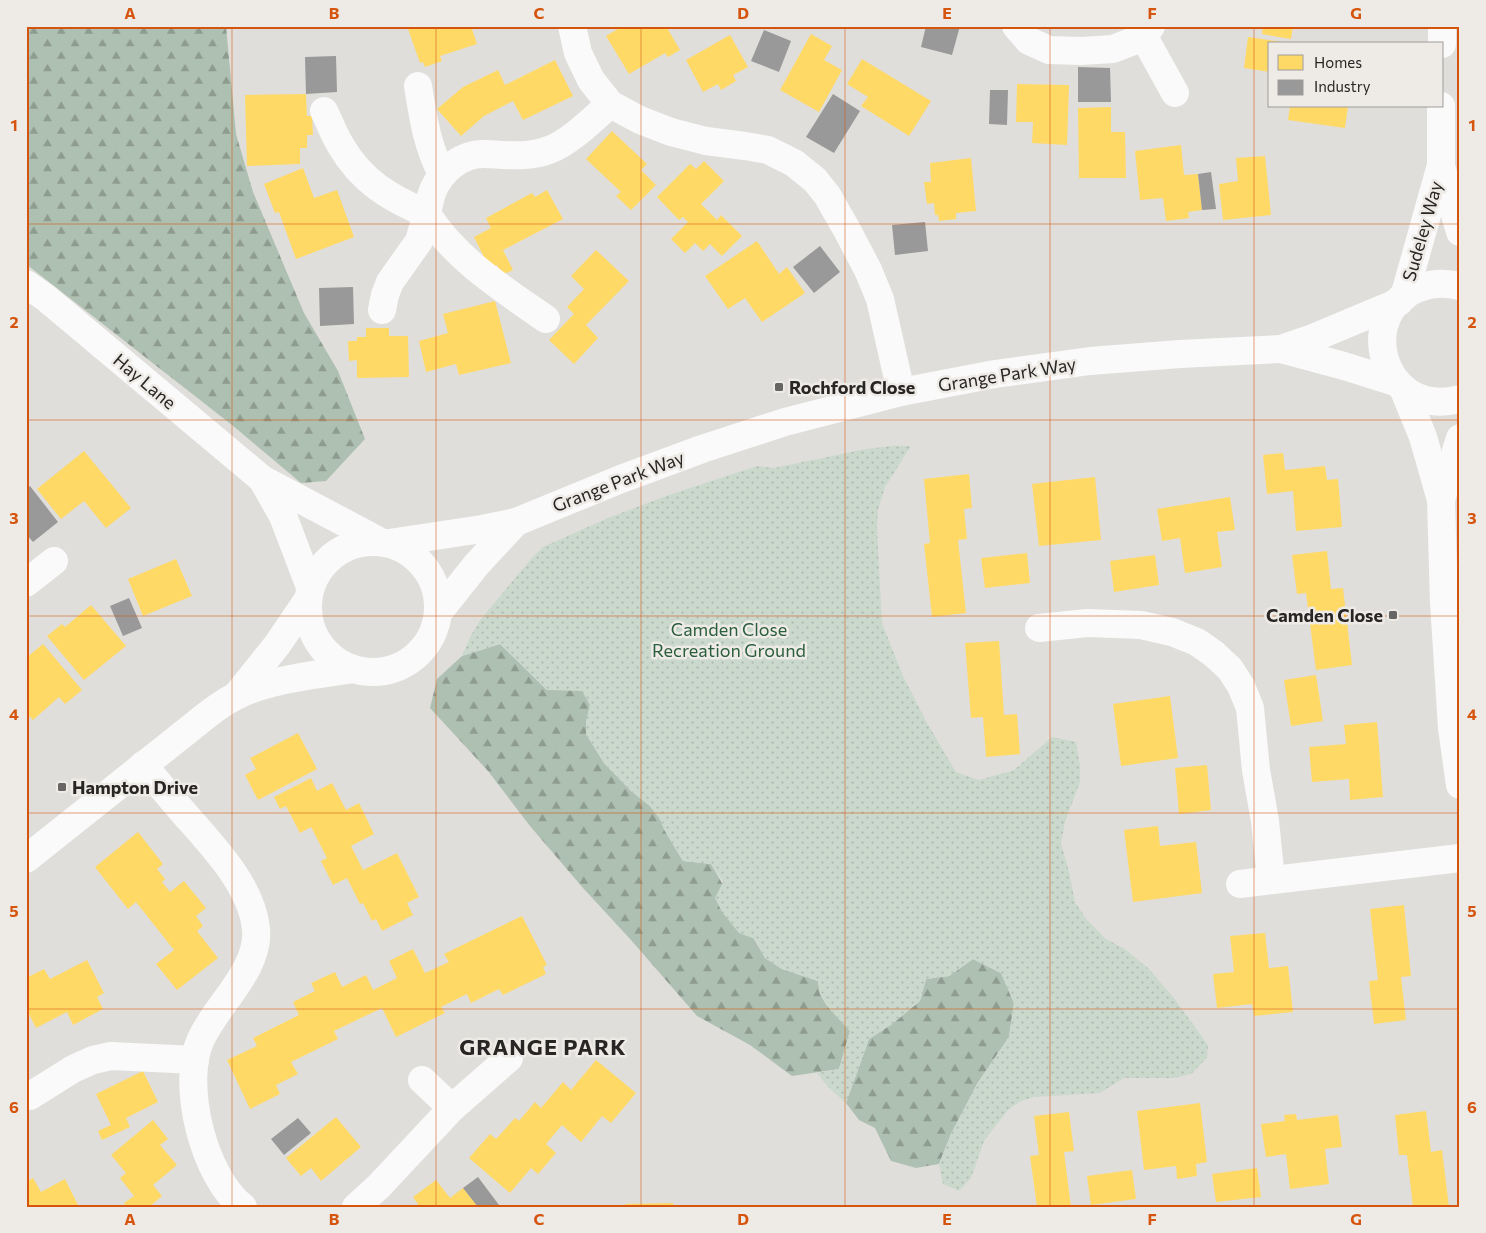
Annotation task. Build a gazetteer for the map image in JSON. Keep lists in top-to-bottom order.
{
  "streets": {
    "street": ["Sudeley Way", "Grange Park Way", "Hay Lane"]
  },
  "crossings": [
    ["Sudeley Way", "Grange Park Way"],
    ["Grange Park Way", "Hay Lane"]
  ],
  "districts": ["GRANGE PARK"],
  "parks": ["Camden Close Recreation Ground"],
  "places": {
    "transit": ["Rochford Close", "Camden Close", "Hampton Drive"]
  },
  "legend": ["Homes", "Industry"],
  "grid": {
    "columns": [
      "A",
      "B",
      "C",
      "D",
      "E",
      "F",
      "G"
    ],
    "rows": [
      "1",
      "2",
      "3",
      "4",
      "5",
      "6"
    ]
  }
}
